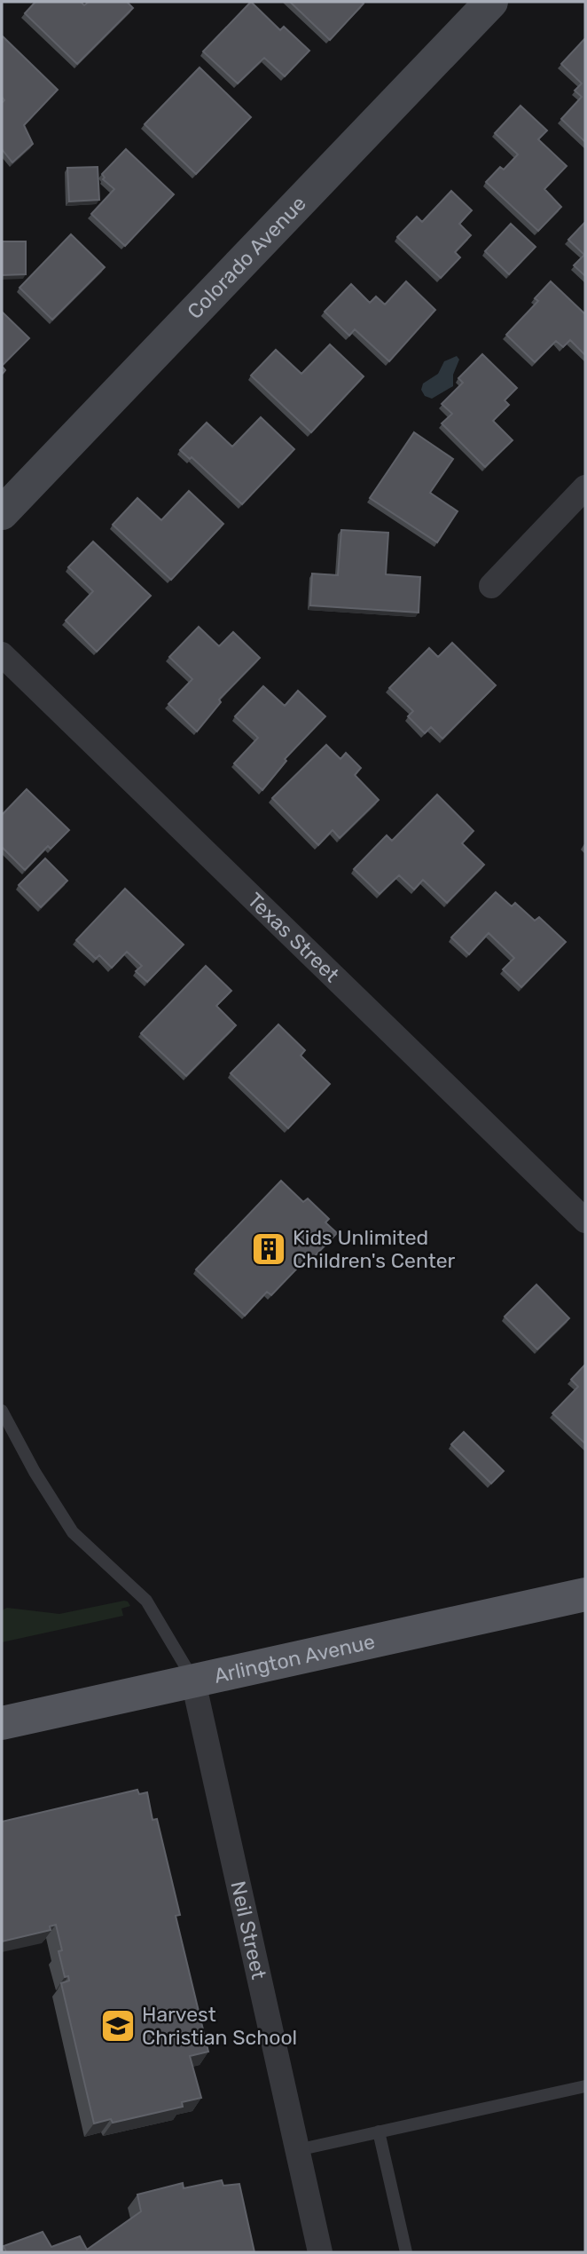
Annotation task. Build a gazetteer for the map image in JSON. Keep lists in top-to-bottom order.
{
  "streets": {
    "main road": ["Arlington Avenue"],
    "street": ["Colorado Avenue", "Texas Street", "Neil Street"]
  },
  "crossings": [
    ["Arlington Avenue", "Neil Street"]
  ],
  "places": {
    "building": ["Kids Unlimited Children's Center"],
    "school or university": ["Harvest Christian School"]
  }
}
